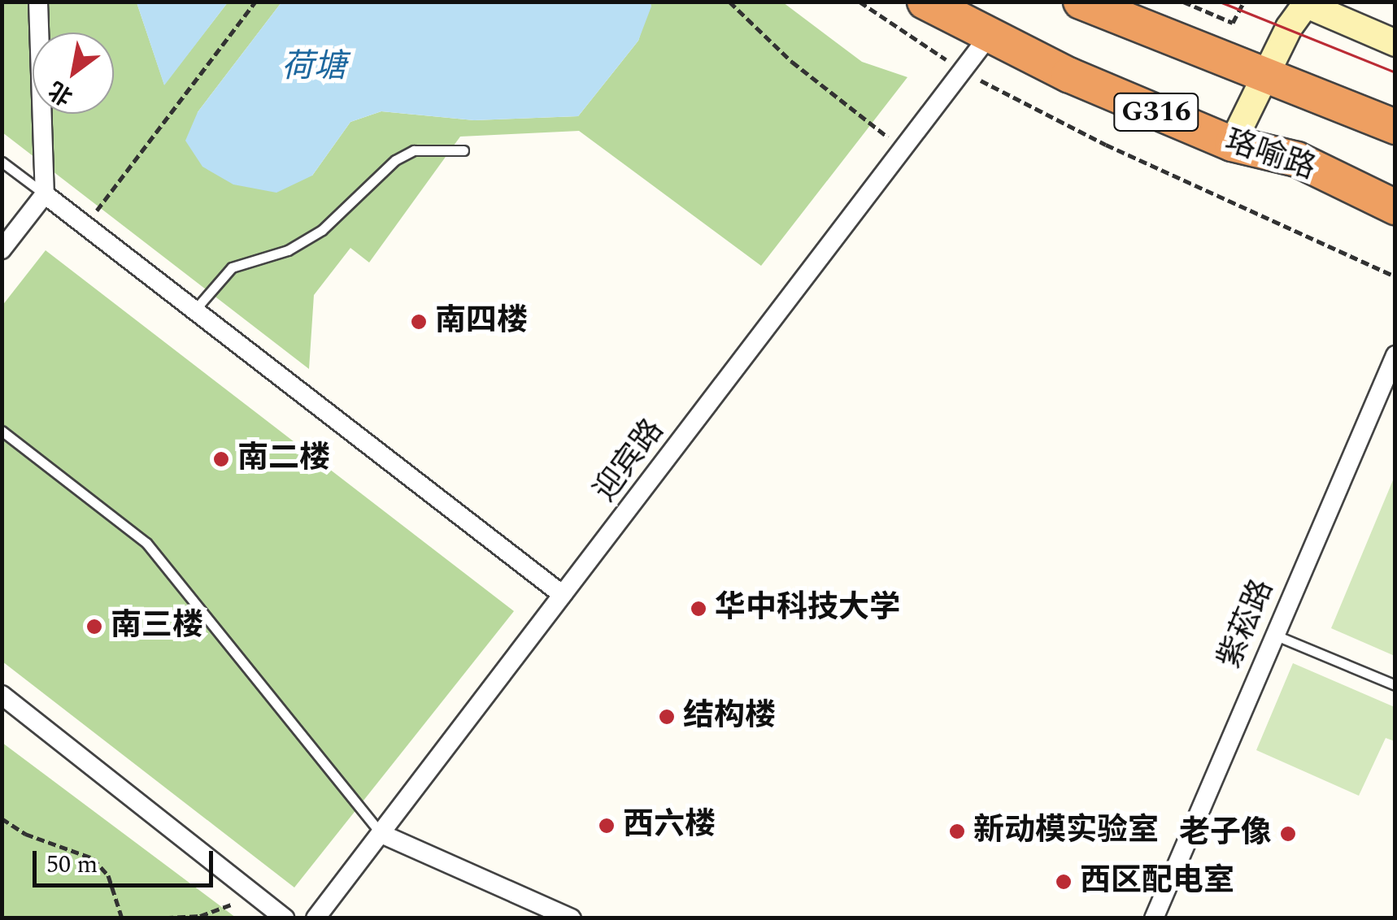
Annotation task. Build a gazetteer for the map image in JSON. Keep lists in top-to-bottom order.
{
  "streets": {
    "highway": ["G316", "珞喻路"],
    "street": ["迎宾路", "紫菘路"]
  },
  "crossings": [
    ["珞喻路", "迎宾路"]
  ],
  "water": ["荷塘"],
  "places": [
    "南四楼",
    "南二楼",
    "华中科技大学",
    "南三楼",
    "结构楼",
    "西六楼",
    "新动模实验室",
    "老子像",
    "西区配电室"
  ],
  "scale_bar": "50 m",
  "north": "bottom left"
}
